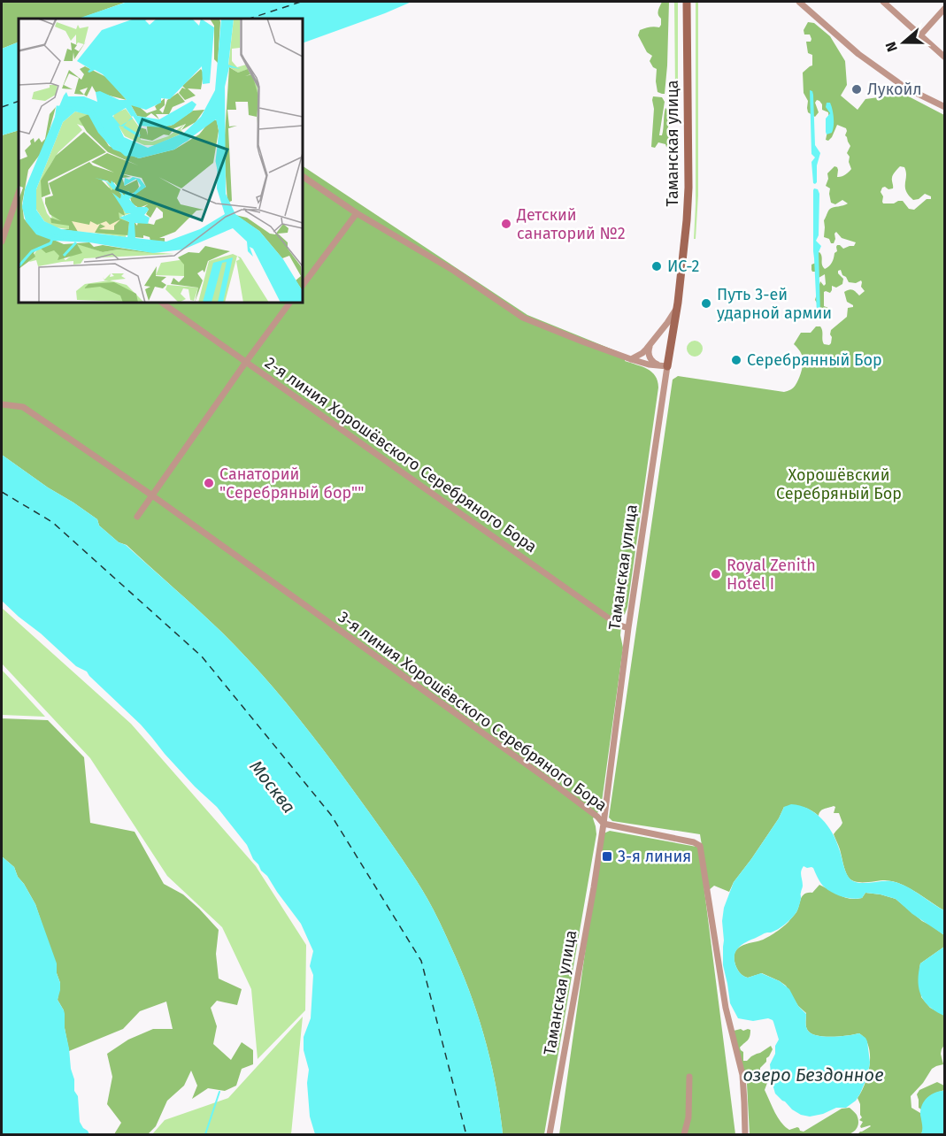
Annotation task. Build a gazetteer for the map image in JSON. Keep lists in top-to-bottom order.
{
  "streets": {
    "street": ["Таманская улица", "2-я линия Хорошёвского Серебряного Бора", "3-я линия Хорошёвского Серебряного Бора"]
  },
  "crossings": [
    ["Таманская улица", "2-я линия Хорошёвского Серебряного Бора"],
    ["Таманская улица", "3-я линия Хорошёвского Серебряного Бора"]
  ],
  "water": ["Москва", "озеро Бездонное"],
  "parks": ["Хорошёвский Серебряный Бор"],
  "places": {
    "other": [
      "Лукойл",
      "Детский санаторий №2",
      "ИС-2",
      "Путь 3-ей ударной армии",
      "Серебрянный Бор",
      "Санаторий \"Серебряный бор\"\"",
      "Royal Zenith Hotel I"
    ],
    "transit": ["3-я линия"]
  },
  "north": "left"
}
